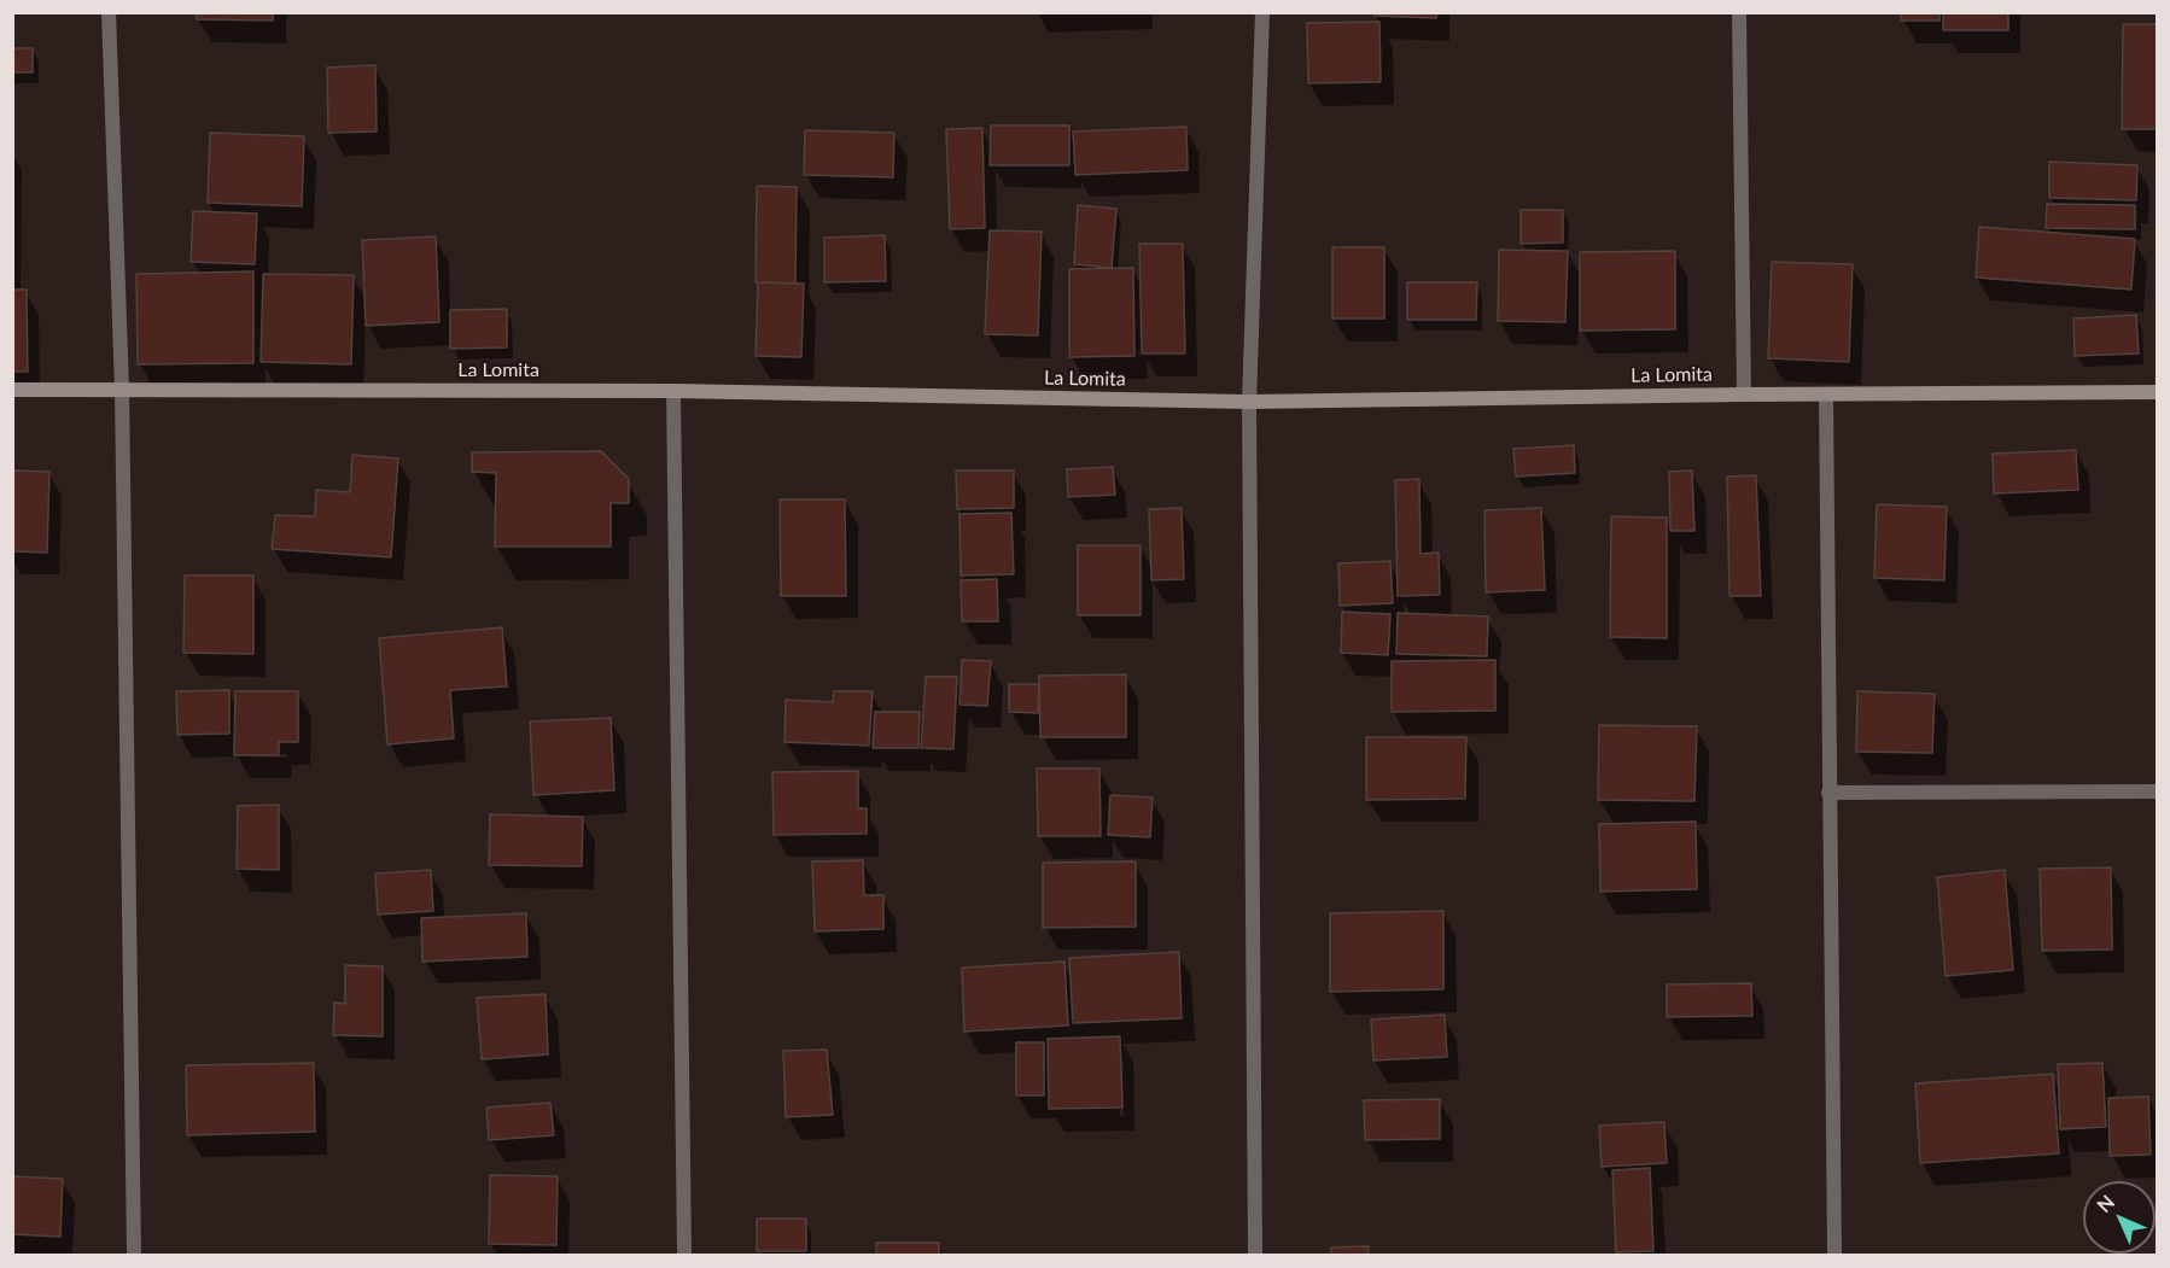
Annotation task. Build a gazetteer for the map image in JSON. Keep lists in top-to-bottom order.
{
  "streets": {
    "street": ["La Lomita"]
  },
  "north": "top left"
}
